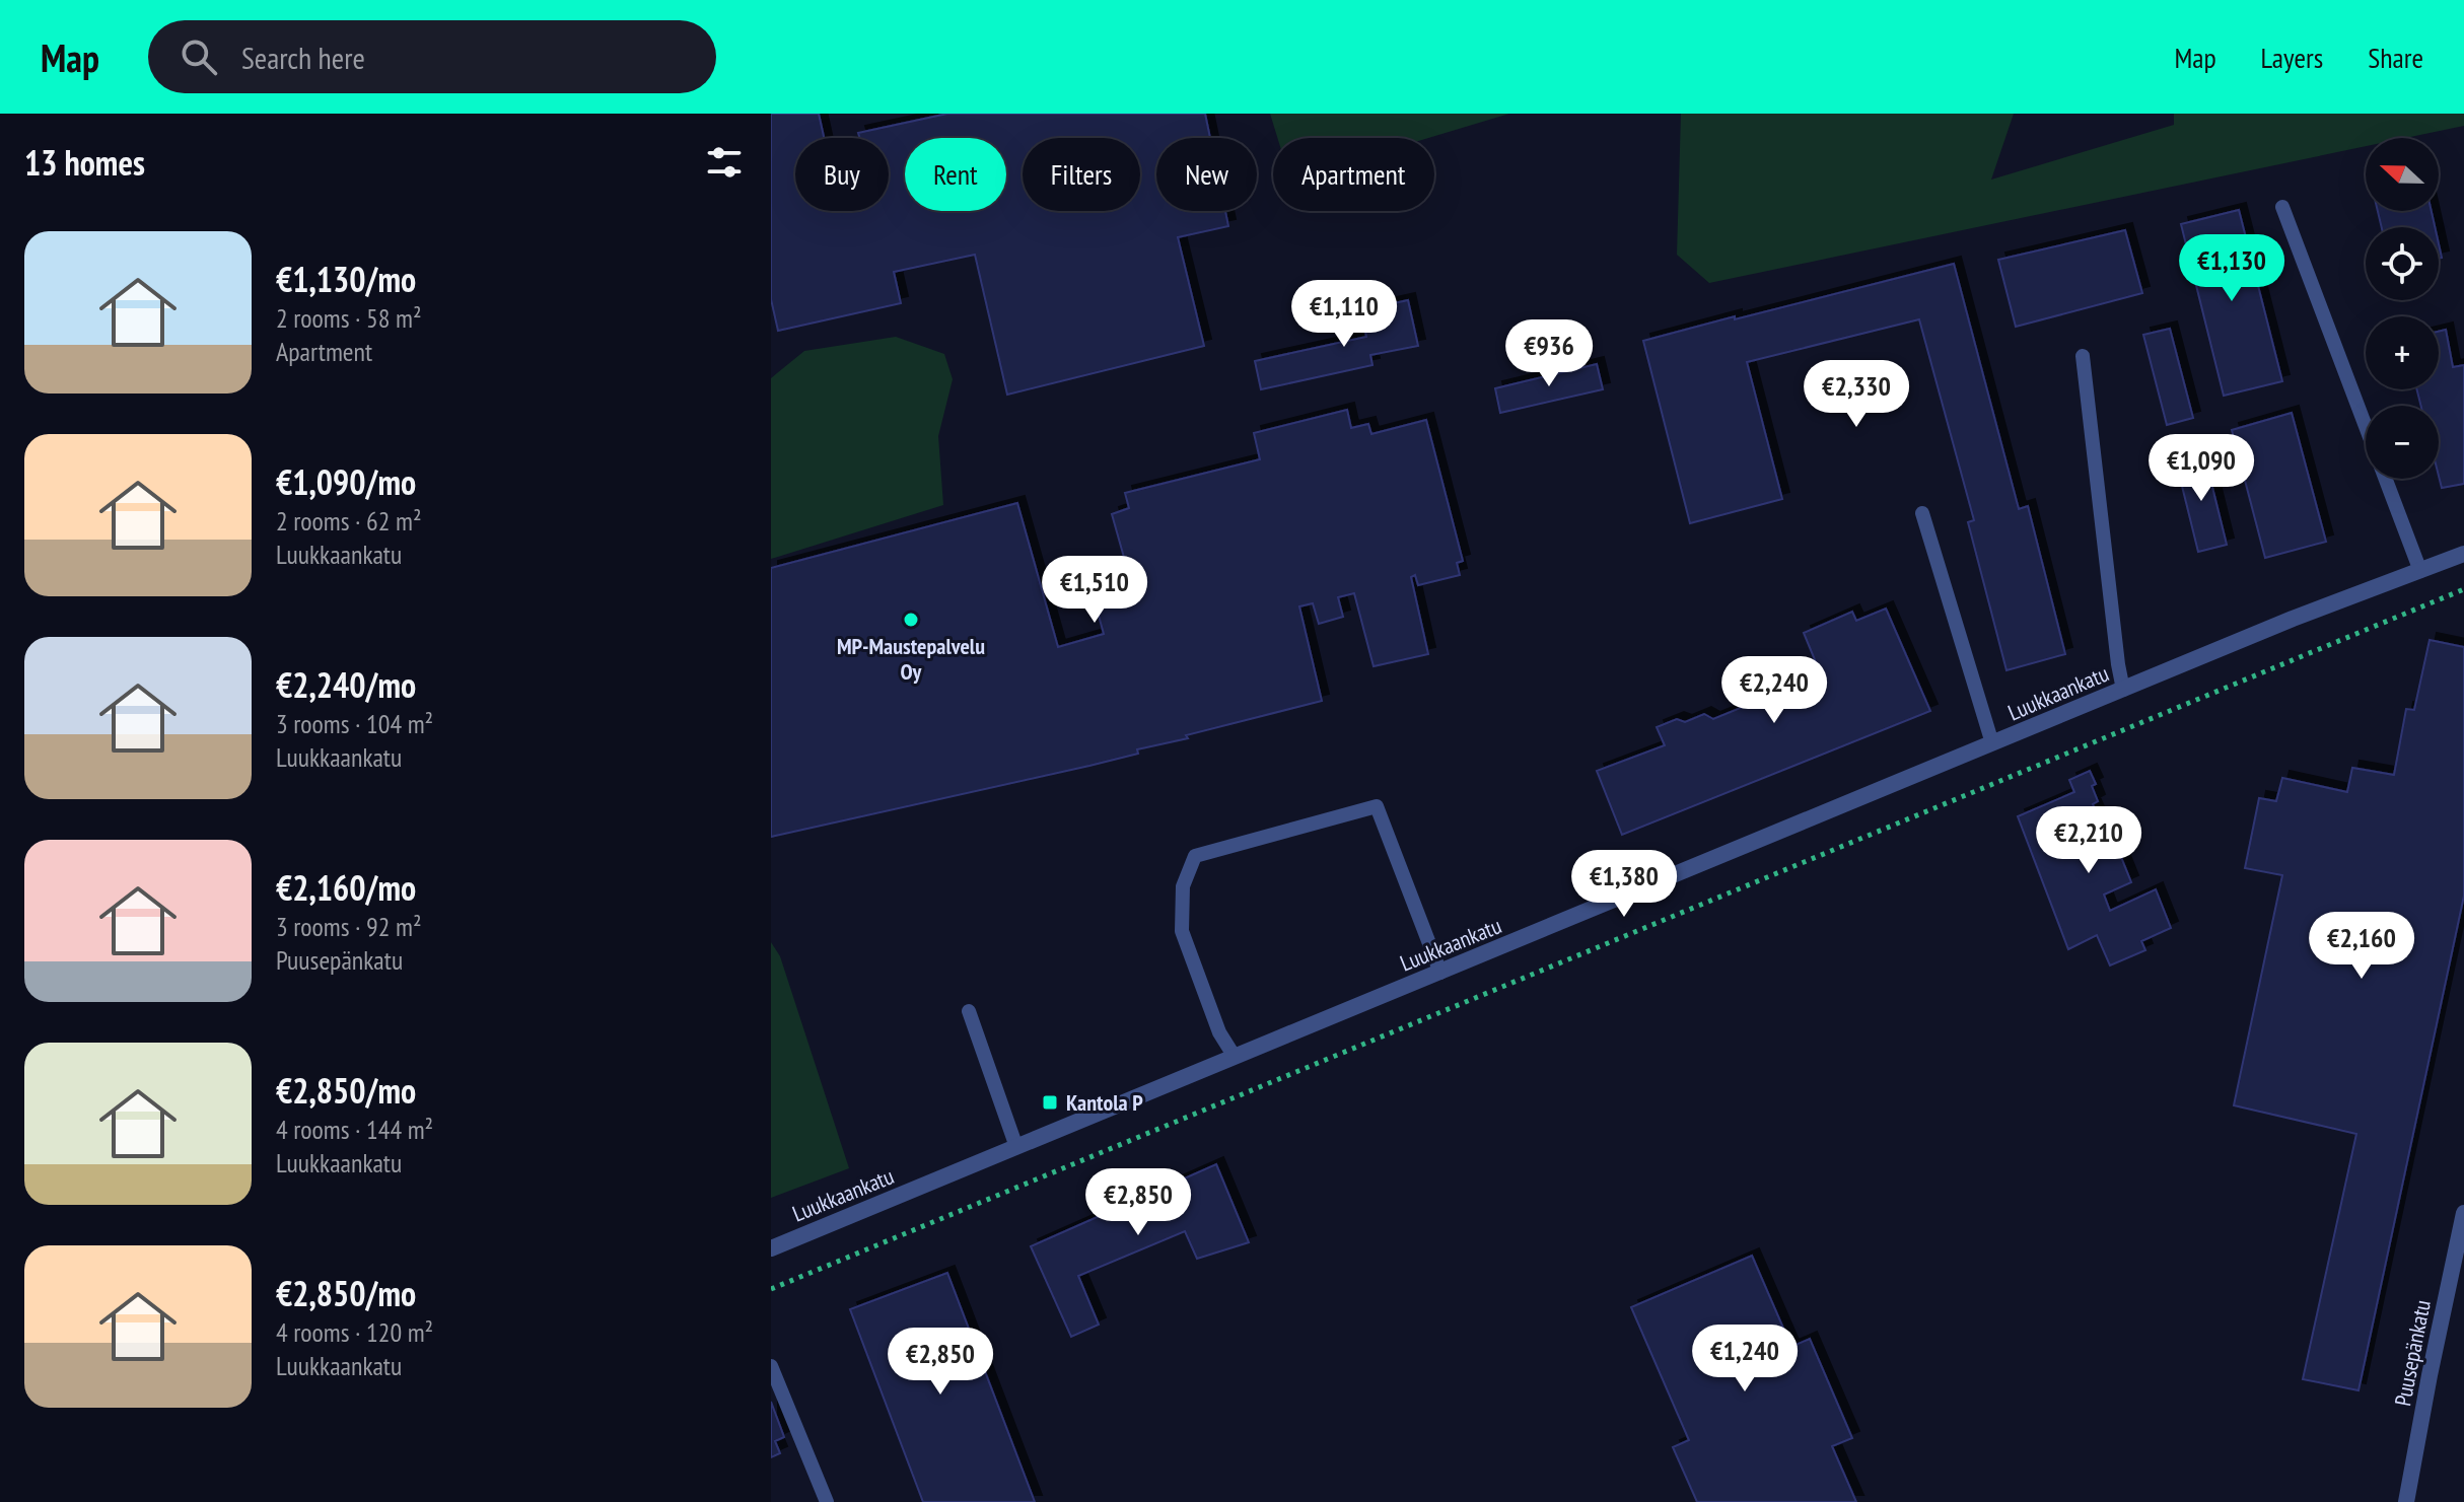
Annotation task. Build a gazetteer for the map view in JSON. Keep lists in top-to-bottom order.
{
  "streets": {
    "street": ["Luukkaankatu", "Puusepänkatu"]
  },
  "places": {
    "other": ["MP-Maustepalvelu Oy"],
    "transit": ["Kantola P"]
  },
  "north": "left",
  "page": {
    "header": "Map",
    "search": "Search here",
    "nav": ["Map", "Layers", "Share"],
    "heading": "13 homes",
    "map_buttons": ["+", "−"],
    "chip": [
      "Buy",
      "Rent",
      "Filters",
      "New",
      "Apartment"
    ],
    "list": [
      {
        "name": "€1,130/mo",
        "note": "2 rooms · 58 m² · Apartment"
      },
      {
        "name": "€1,090/mo",
        "note": "2 rooms · 62 m² · Luukkaankatu"
      },
      {
        "name": "€2,240/mo",
        "note": "3 rooms · 104 m² · Luukkaankatu"
      },
      {
        "name": "€2,160/mo",
        "note": "3 rooms · 92 m² · Puusepänkatu"
      },
      {
        "name": "€2,850/mo",
        "note": "4 rooms · 144 m² · Luukkaankatu"
      },
      {
        "name": "€2,850/mo",
        "note": "4 rooms · 120 m² · Luukkaankatu"
      }
    ],
    "price": [
      "€1,130",
      "€1,110",
      "€936",
      "€2,330",
      "€1,090",
      "€1,510",
      "€2,240",
      "€2,210",
      "€1,380",
      "€2,160",
      "€2,850",
      "€1,240",
      "€2,850"
    ]
  }
}
